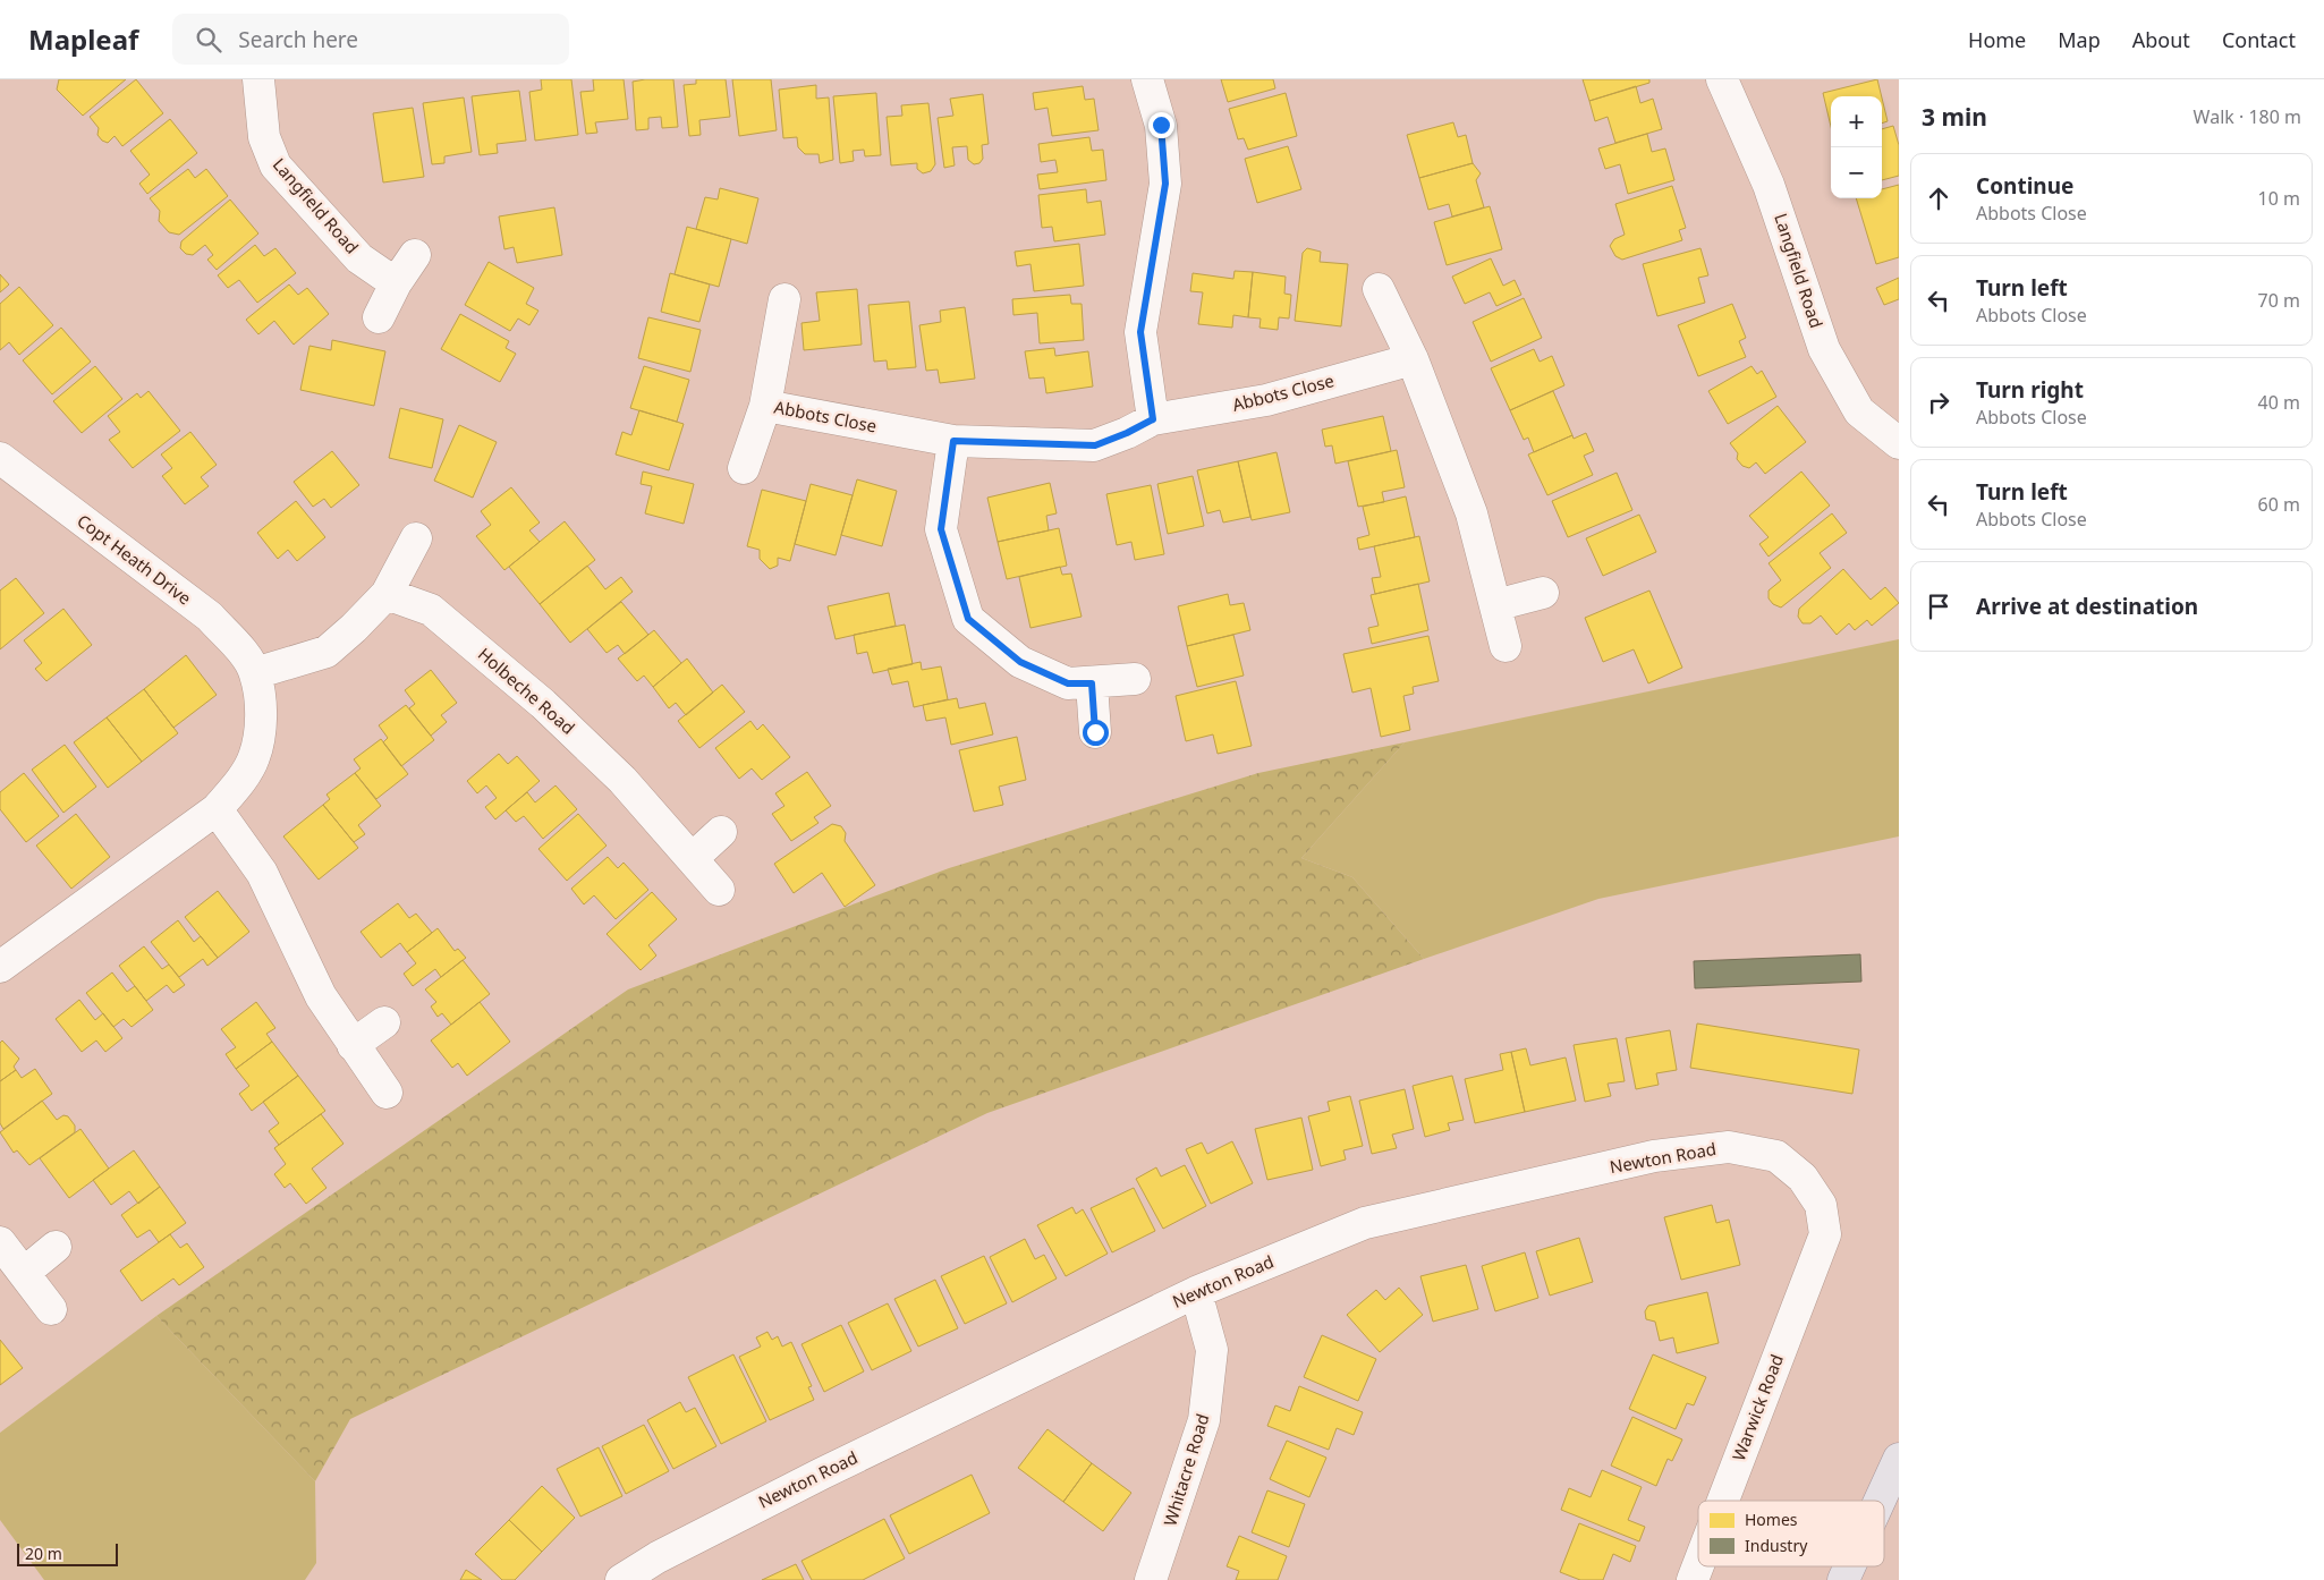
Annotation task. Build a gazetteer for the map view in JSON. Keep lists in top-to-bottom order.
{
  "streets": {
    "street": [
      "Langfield Road",
      "Abbots Close",
      "Copt Heath Drive",
      "Holbeche Road",
      "Newton Road",
      "Warwick Road",
      "Whitacre Road"
    ]
  },
  "crossings": [
    ["Newton Road", "Warwick Road"],
    ["Newton Road", "Whitacre Road"]
  ],
  "legend": ["Homes", "Industry"],
  "scale_bar": "20 m",
  "page": {
    "header": "Mapleaf",
    "search": "Search here",
    "nav": [
      "Home",
      "Map",
      "About",
      "Contact"
    ],
    "heading": ["3 min", "Walk · 180 m"],
    "map_buttons": ["+", "−"],
    "list": [
      ["Continue", "Abbots Close", "10 m"],
      ["Turn left", "Abbots Close", "70 m"],
      ["Turn right", "Abbots Close", "40 m"],
      ["Turn left", "Abbots Close", "60 m"],
      "Arrive at destination"
    ],
    "scale": "20 m"
  }
}
